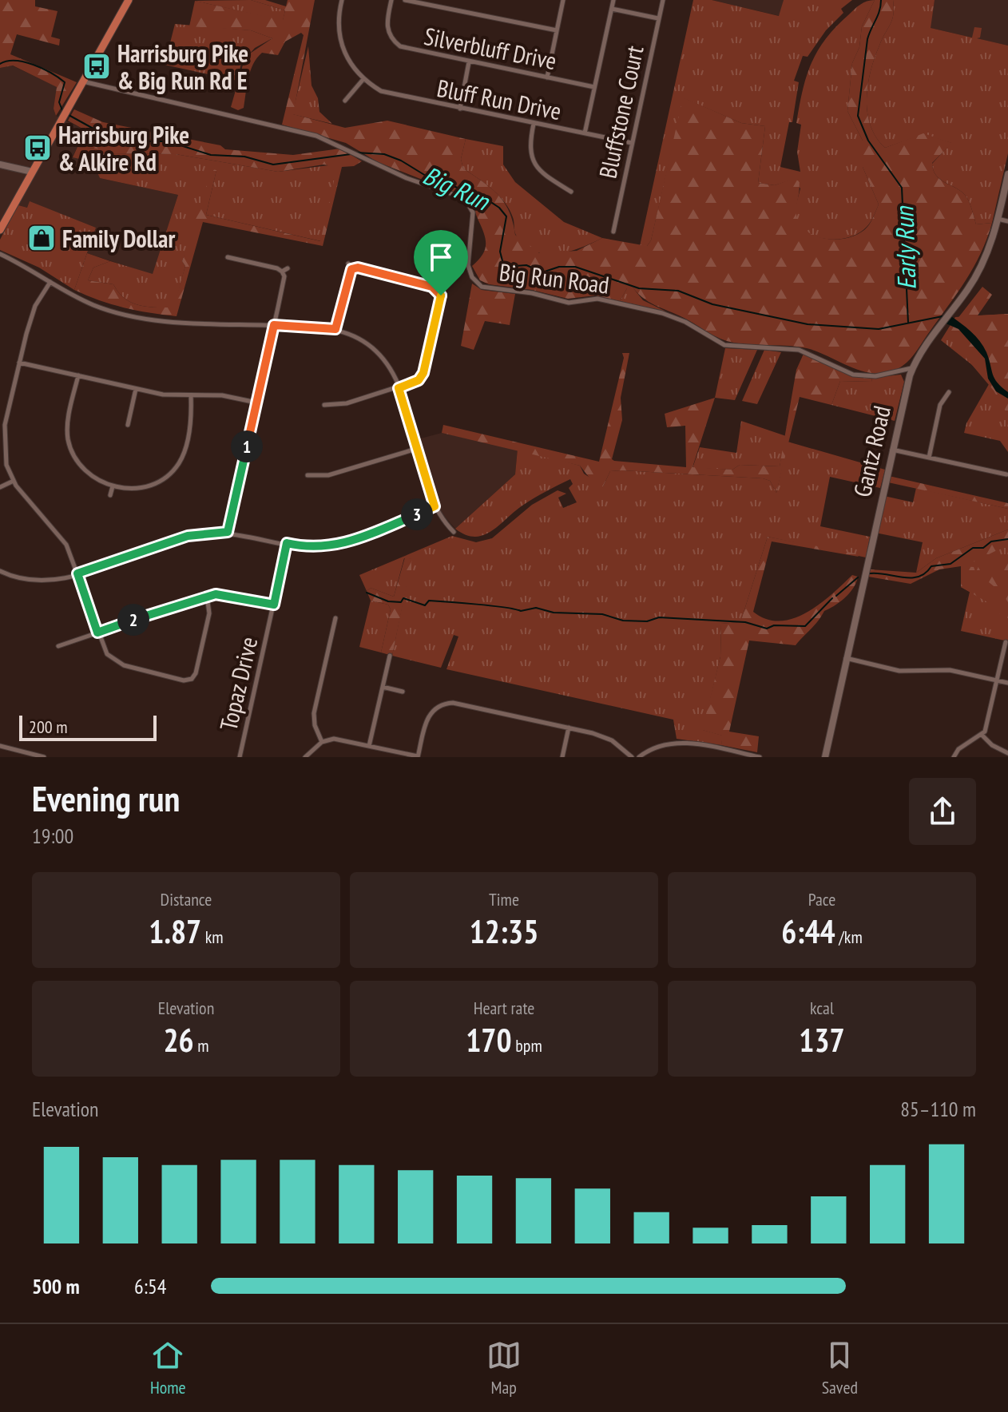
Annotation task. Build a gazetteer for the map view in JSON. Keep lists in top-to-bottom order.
{
  "streets": {
    "main road": ["Gantz Road"],
    "street": [
      "Silverbluff Drive",
      "Bluff Run Drive",
      "Bluffstone Court",
      "Big Run Road",
      "Topaz Drive"
    ]
  },
  "crossings": [
    ["Bluff Run Drive", "Bluffstone Court"],
    ["Big Run Road", "Gantz Road"]
  ],
  "water": ["Big Run", "Early Run"],
  "places": {
    "bus stop": ["Harrisburg Pike & Big Run Rd E", "Harrisburg Pike & Alkire Rd"],
    "shop": ["Family Dollar"]
  },
  "scale_bar": "200 m",
  "page": {
    "pins": ["1", "3", "2"],
    "scale": "200 m",
    "heading": ["Evening run", "19:00"],
    "stats": [
      ["Distance", "1.87 km"],
      ["Time", "12:35"],
      ["Pace", "6:44 /km"],
      ["Elevation", "26 m"],
      ["Heart rate", "170 bpm"],
      ["kcal", "137"]
    ],
    "chart": ["Elevation", "85–110 m"],
    "list": [
      {
        "name": "500 m",
        "note": "6:54"
      }
    ],
    "tabs": ["Home", "Map", "Saved"]
  }
}
